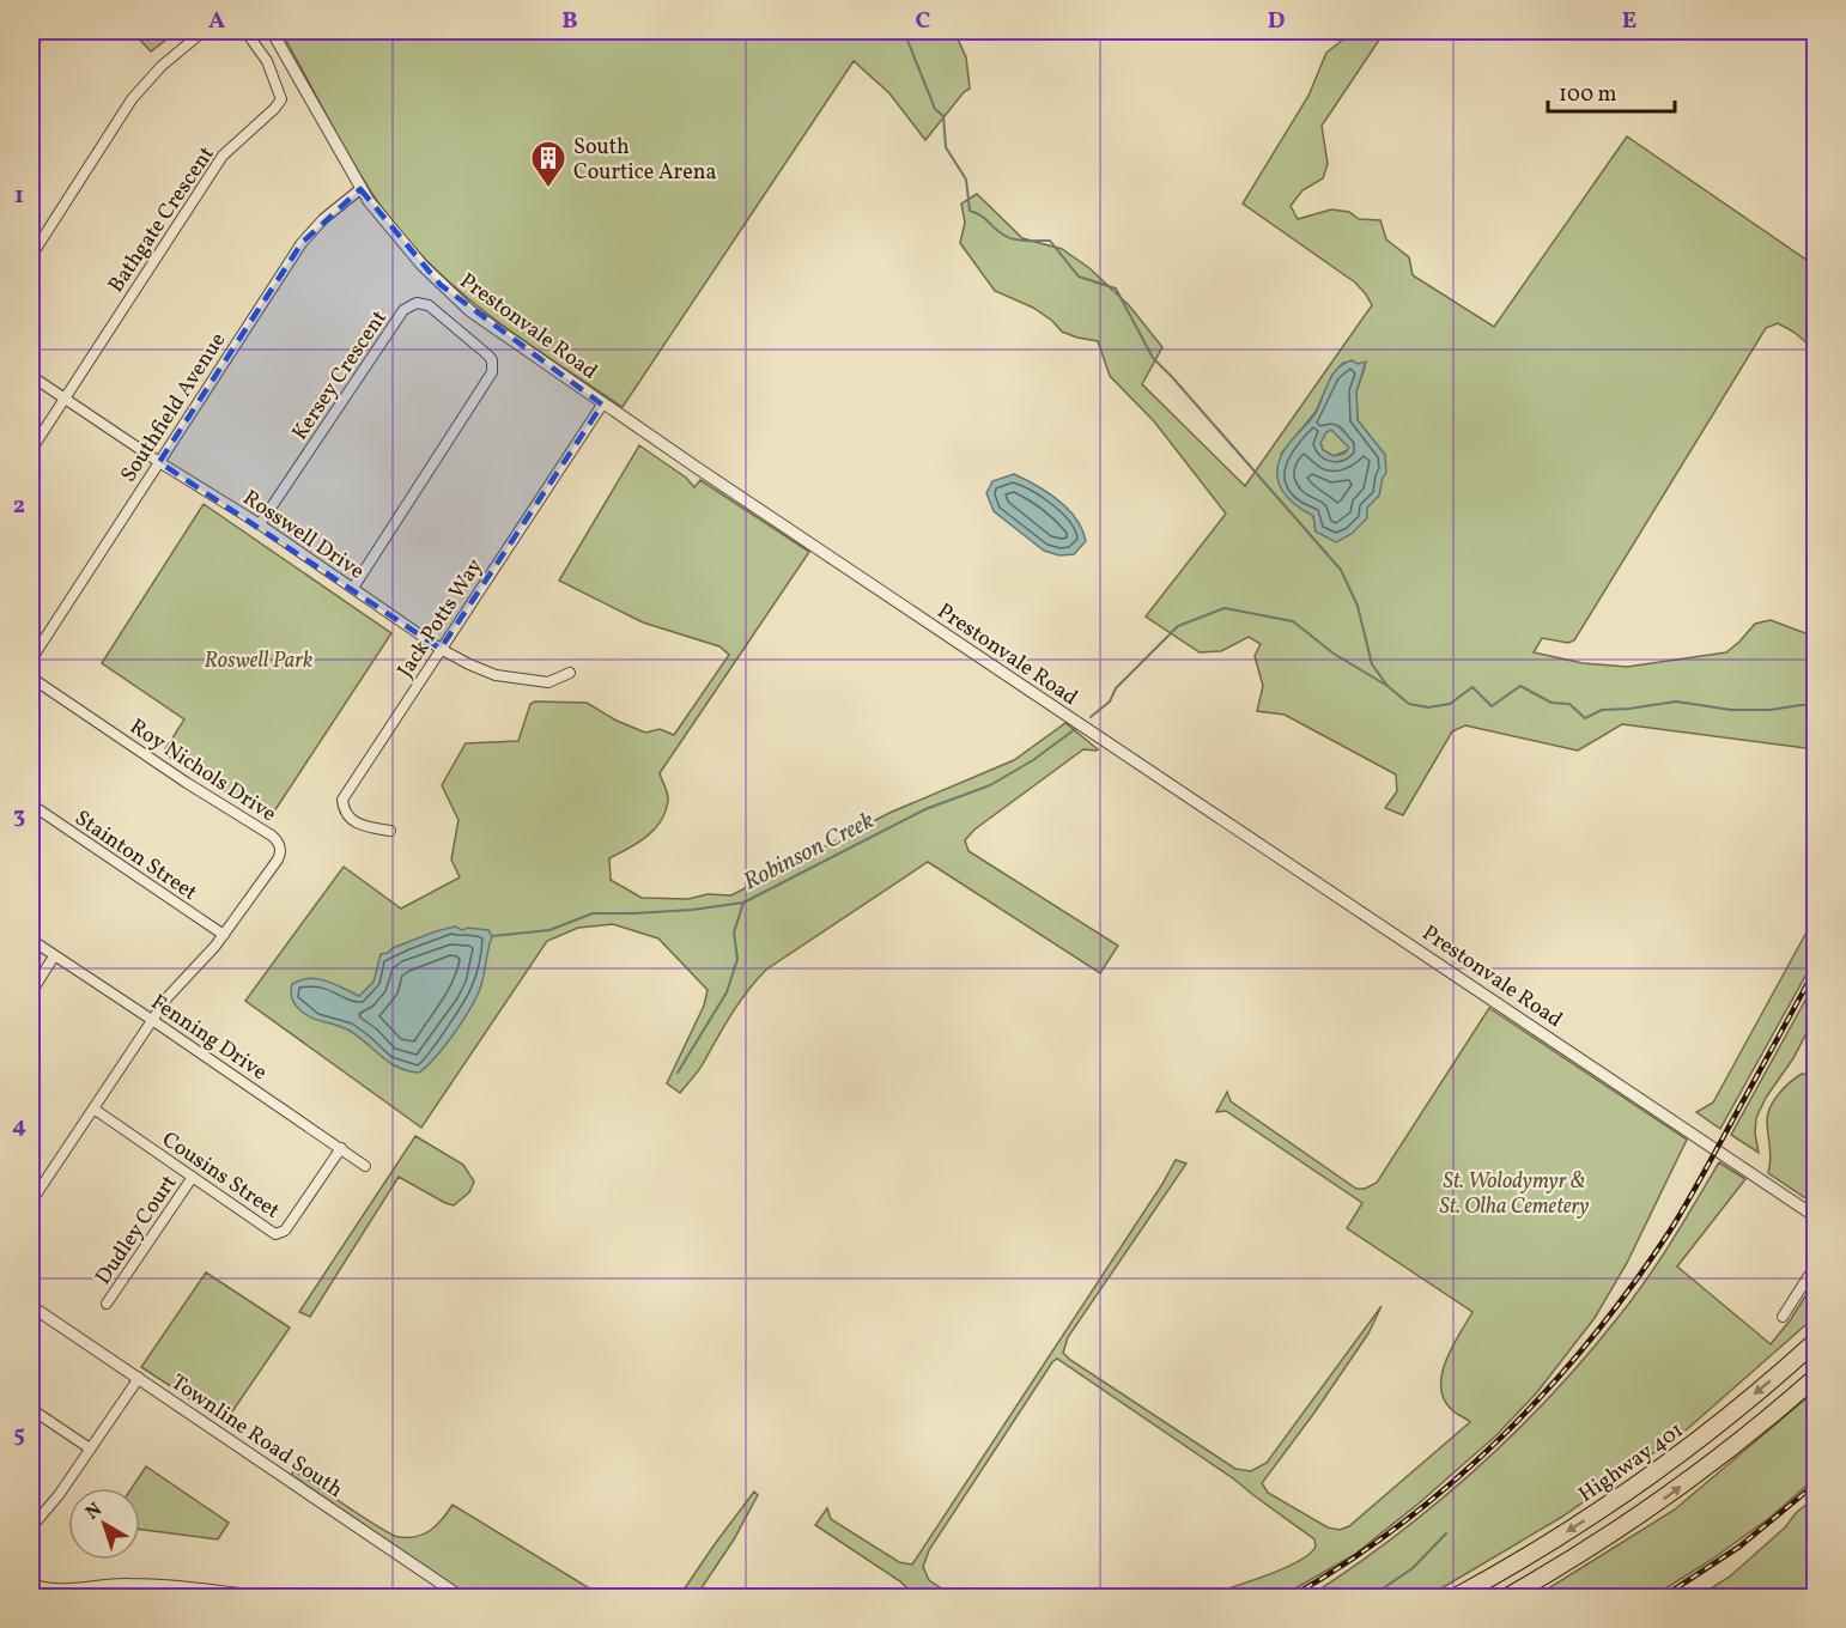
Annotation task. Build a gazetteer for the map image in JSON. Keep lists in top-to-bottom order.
{
  "streets": {
    "highway": ["Highway 401"],
    "street": [
      "Bathgate Crescent",
      "Prestonvale Road",
      "Kersey Crescent",
      "Southfield Avenue",
      "Rosswell Drive",
      "Jack Potts Way",
      "Roy Nichols Drive",
      "Stainton Street",
      "Fenning Drive",
      "Cousins Street",
      "Dudley Court",
      "Townline Road South"
    ]
  },
  "crossings": [
    ["Bathgate Crescent", "Rosswell Drive"],
    ["Prestonvale Road", "Southfield Avenue"],
    ["Prestonvale Road", "Jack Potts Way"],
    ["Kersey Crescent", "Rosswell Drive"],
    ["Southfield Avenue", "Rosswell Drive"],
    ["Rosswell Drive", "Jack Potts Way"],
    ["Roy Nichols Drive", "Stainton Street"],
    ["Roy Nichols Drive", "Fenning Drive"],
    ["Roy Nichols Drive", "Cousins Street"],
    ["Fenning Drive", "Cousins Street"],
    ["Cousins Street", "Dudley Court"]
  ],
  "water": ["Robinson Creek"],
  "parks": ["Roswell Park", "St. Wolodymyr & St. Olha Cemetery"],
  "places": {
    "building": ["South Courtice Arena"]
  },
  "scale_bar": "100 m",
  "north": "top left",
  "grid": {
    "columns": [
      "A",
      "B",
      "C",
      "D",
      "E"
    ],
    "rows": [
      "1",
      "2",
      "3",
      "4",
      "5"
    ]
  }
}
